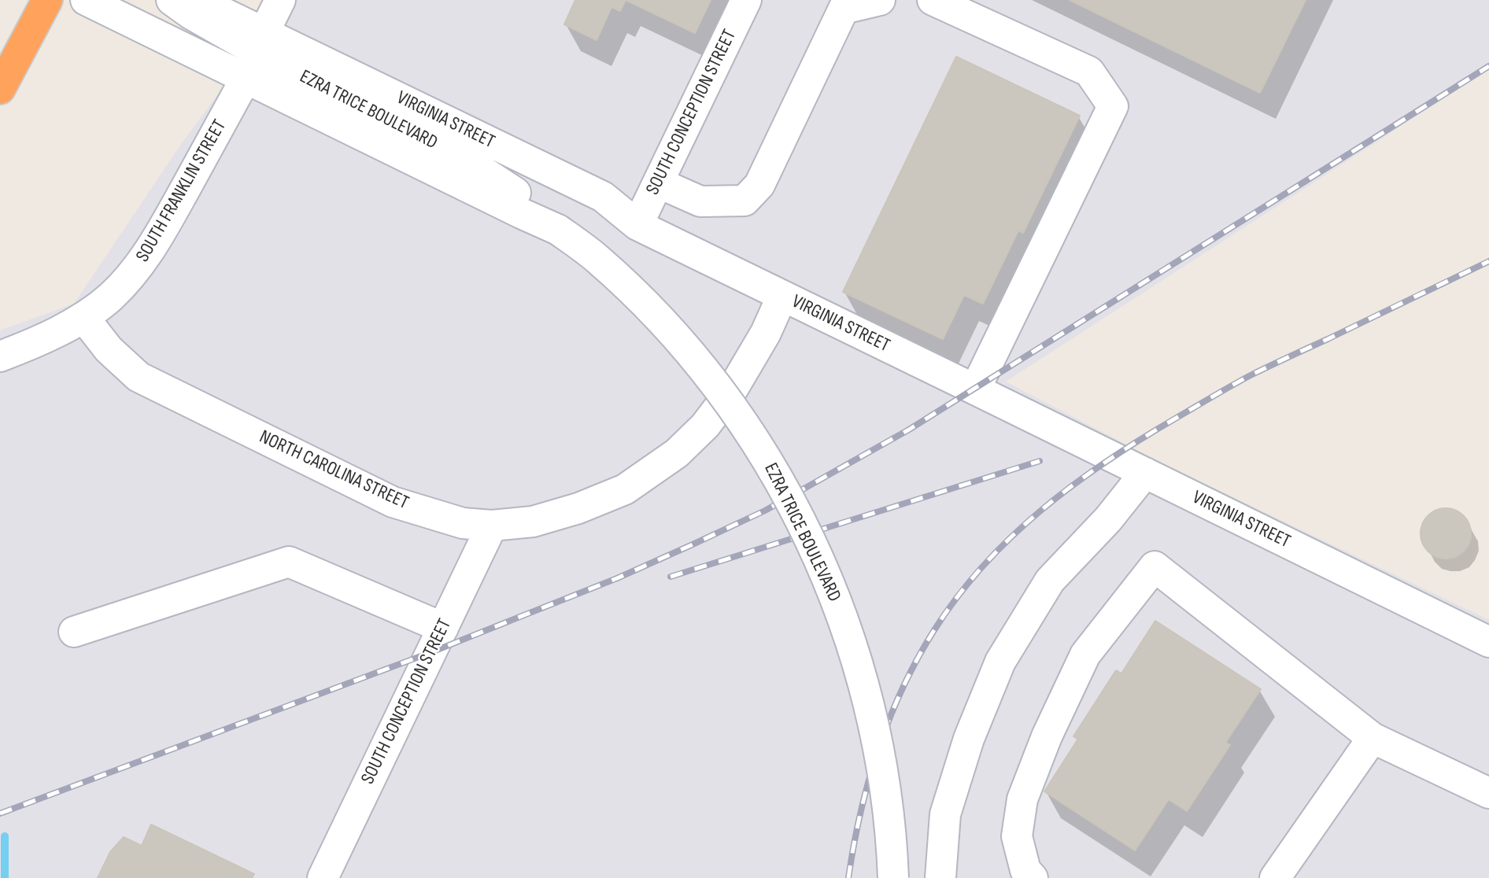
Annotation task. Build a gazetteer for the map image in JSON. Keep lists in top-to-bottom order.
{
  "streets": {
    "street": [
      "EZRA TRICE BOULEVARD",
      "SOUTH CONCEPTION STREET",
      "VIRGINIA STREET",
      "SOUTH FRANKLIN STREET",
      "NORTH CAROLINA STREET"
    ]
  },
  "crossings": [
    ["EZRA TRICE BOULEVARD", "SOUTH FRANKLIN STREET"],
    ["SOUTH CONCEPTION STREET", "VIRGINIA STREET"],
    ["SOUTH CONCEPTION STREET", "NORTH CAROLINA STREET"],
    ["VIRGINIA STREET", "NORTH CAROLINA STREET"],
    ["SOUTH FRANKLIN STREET", "NORTH CAROLINA STREET"]
  ]
}
